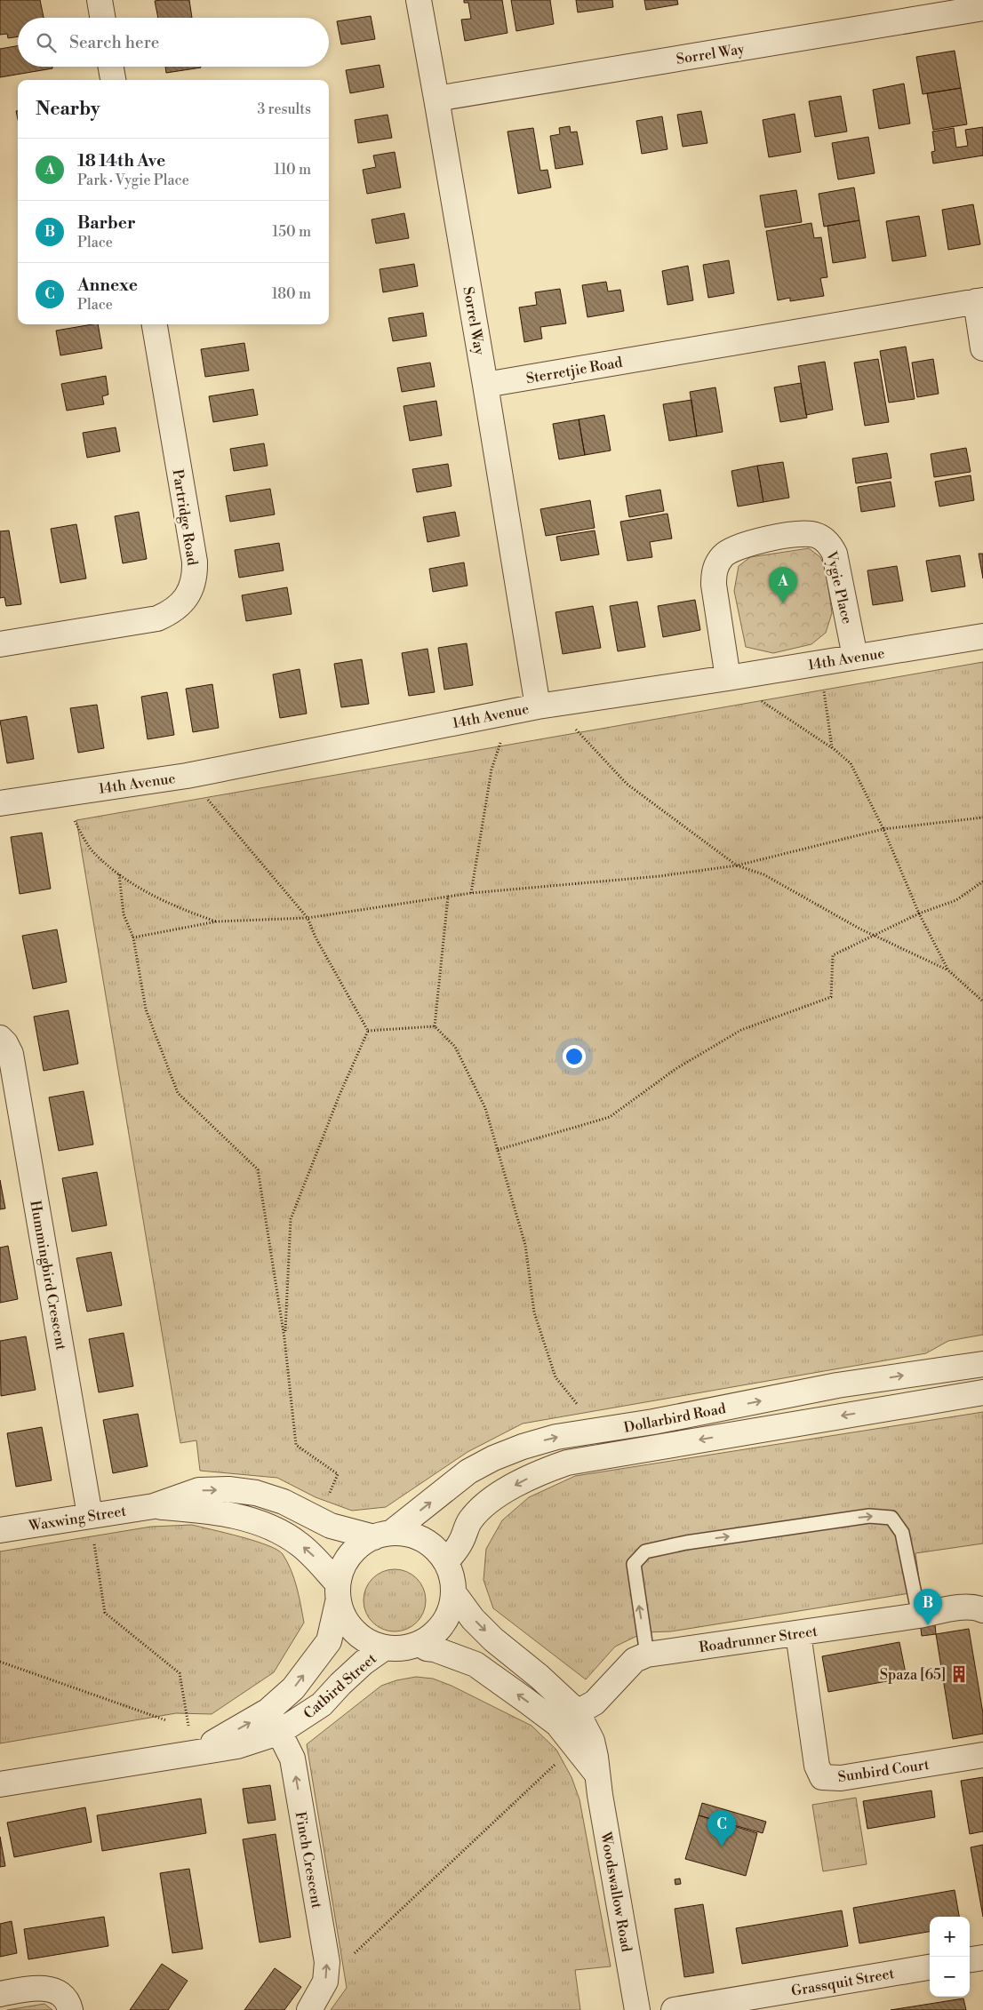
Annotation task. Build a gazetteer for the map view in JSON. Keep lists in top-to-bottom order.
{
  "streets": {
    "street": [
      "Sorrel Way",
      "Sterretjie Road",
      "Partridge Road",
      "Vygie Place",
      "14th Avenue",
      "Hummingbird Crescent",
      "Dollarbird Road",
      "Waxwing Street",
      "Roadrunner Street",
      "Catbird Street",
      "Sunbird Court",
      "Finch Crescent",
      "Woodswallow Road",
      "Grassquit Street"
    ]
  },
  "crossings": [
    ["Sorrel Way", "Sterretjie Road"],
    ["Vygie Place", "14th Avenue"],
    ["Hummingbird Crescent", "Waxwing Street"],
    ["Dollarbird Road", "Waxwing Street"],
    ["Dollarbird Road", "Catbird Street"],
    ["Dollarbird Road", "Woodswallow Road"],
    ["Waxwing Street", "Catbird Street"],
    ["Waxwing Street", "Woodswallow Road"],
    ["Roadrunner Street", "Sunbird Court"],
    ["Roadrunner Street", "Woodswallow Road"],
    ["Catbird Street", "Finch Crescent"],
    ["Catbird Street", "Woodswallow Road"]
  ],
  "one_way": ["Finch Crescent"],
  "places": {
    "building": ["Spaza [65]"]
  },
  "page": {
    "search": "Search here",
    "heading": ["Nearby", "3 results"],
    "list": [
      {
        "mark": "A",
        "name": "18 14th Ave",
        "note": "Park · Vygie Place",
        "value": "110 m"
      },
      {
        "mark": "B",
        "name": "Barber",
        "note": "Place",
        "value": "150 m"
      },
      {
        "mark": "C",
        "name": "Annexe",
        "note": "Place",
        "value": "180 m"
      }
    ],
    "pins": ["A", "B", "C"],
    "map_buttons": ["+", "−"]
  }
}
